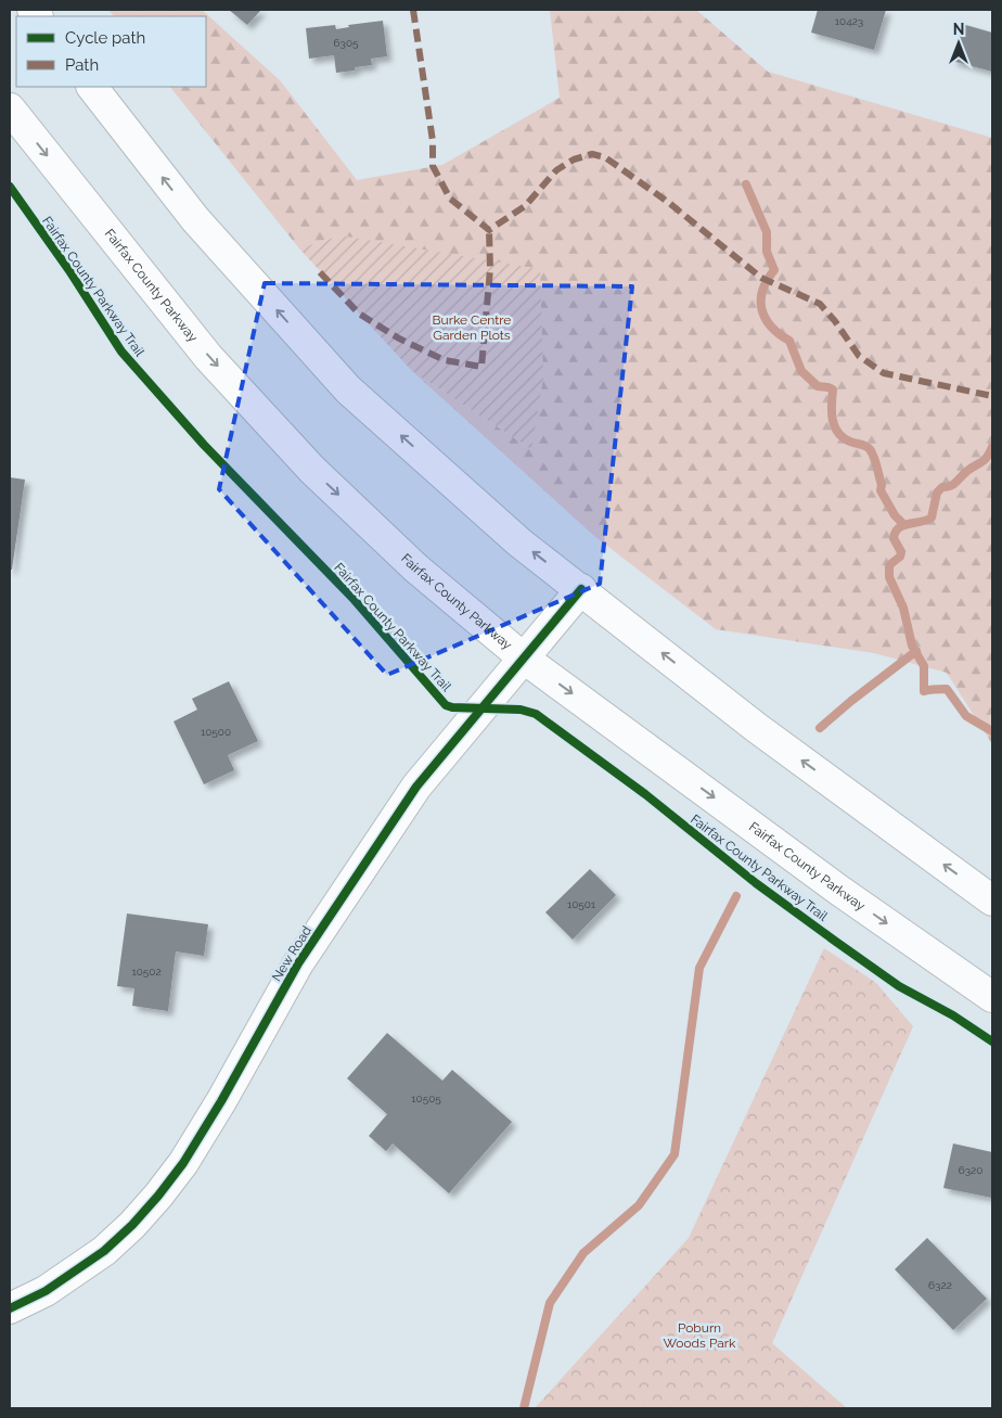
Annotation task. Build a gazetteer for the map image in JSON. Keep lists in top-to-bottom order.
{
  "streets": {
    "main road": ["Fairfax County Parkway", "New Road"],
    "cycle path": ["Fairfax County Parkway Trail"]
  },
  "crossings": [
    ["Fairfax County Parkway", "New Road"]
  ],
  "parks": ["Burke Centre Garden Plots", "Poburn Woods Park"],
  "house_numbers": [
    "10423",
    "6305",
    "10500",
    "10501",
    "10502",
    "10505",
    "6320",
    "6322"
  ],
  "legend": ["Cycle path", "Path"],
  "north": "top"
}
